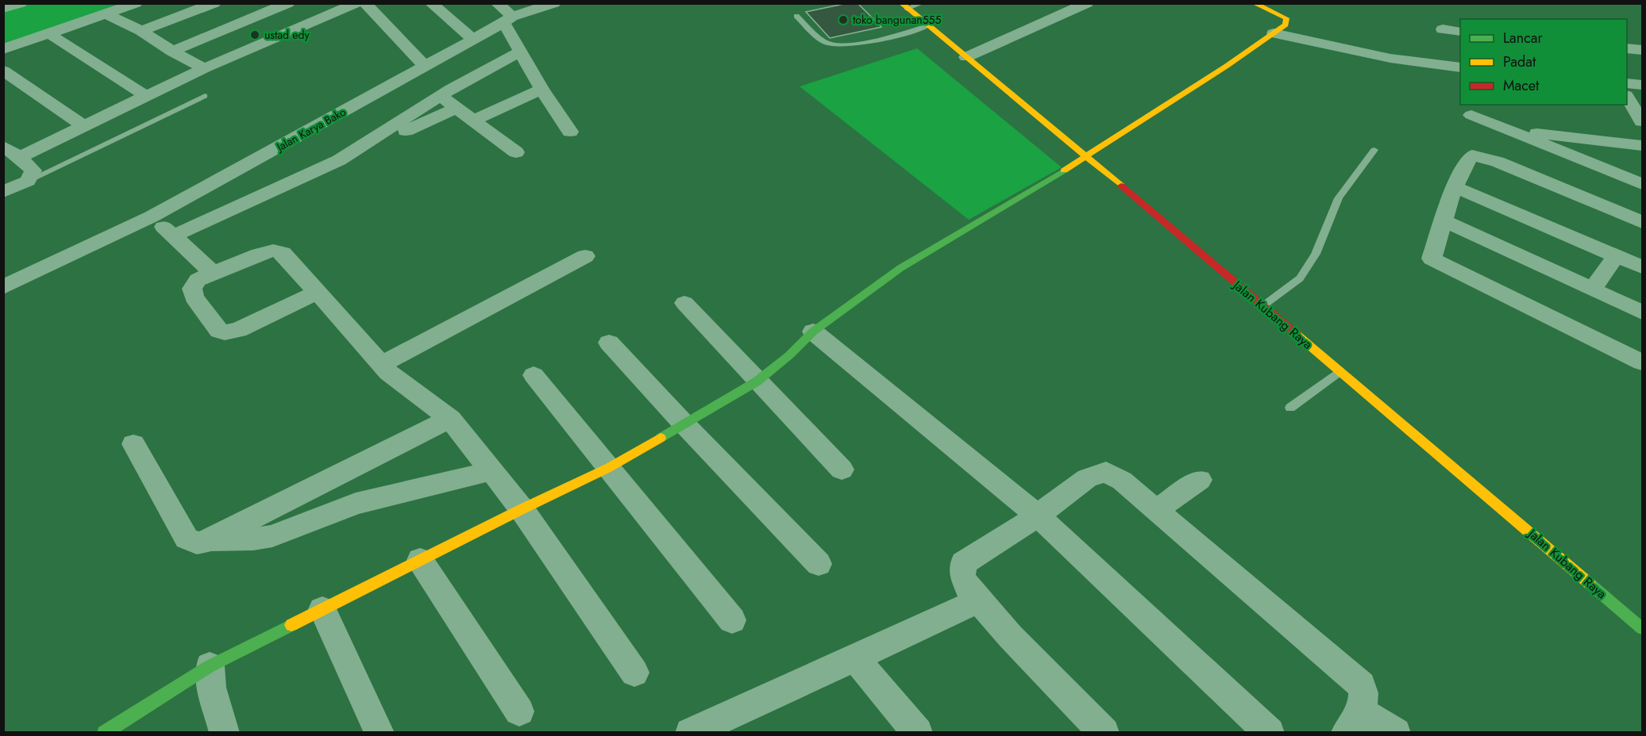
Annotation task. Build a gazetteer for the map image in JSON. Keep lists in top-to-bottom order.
{
  "streets": {
    "main road": ["Jalan Kubang Raya"],
    "street": ["Jalan Karya Bako"]
  },
  "places": ["toko bangunan555", "ustad edy"],
  "legend": ["Lancar", "Padat", "Macet"]
}
